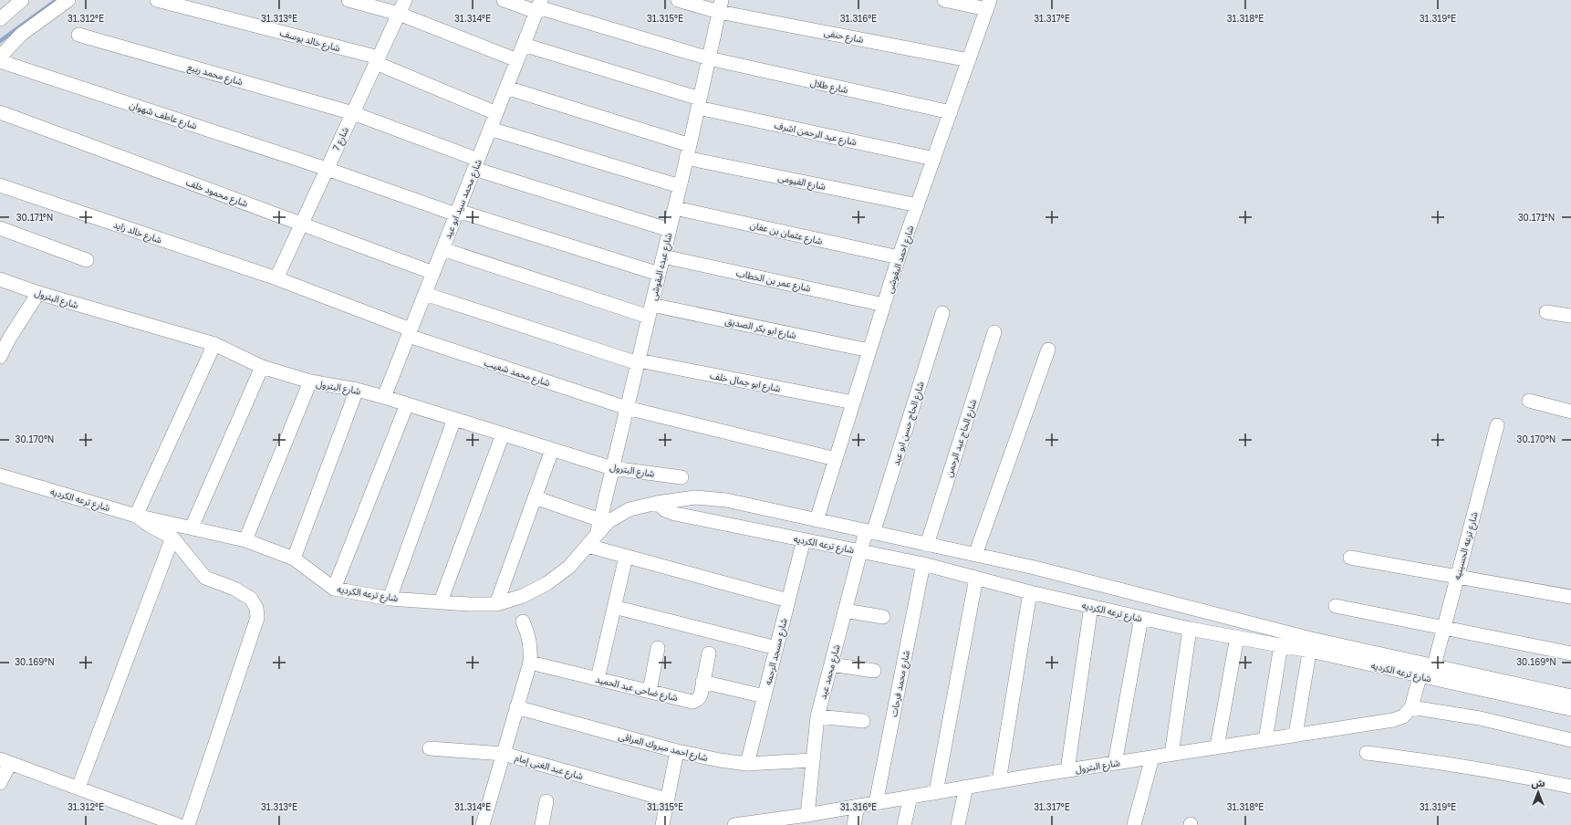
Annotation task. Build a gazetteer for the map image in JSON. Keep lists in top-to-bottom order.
{
  "streets": {
    "street": [
      "شارع حنفى",
      "شارع خالد يوسف",
      "شارع محمد ربيع",
      "شارع طلال",
      "شارع عاطف شهوان",
      "شارع عبد الرحمن اشرف",
      "شارع 7",
      "شارع الفيومى",
      "شارع محمود خلف",
      "شارع محمد سيد ابو عيد",
      "شارع خالد زايد",
      "شارع عثمان بن عفان",
      "شارع احمد البقوشى",
      "شارع عبده البقوشى",
      "شارع عمر بن الخطاب",
      "شارع البترول",
      "شارع ابو بكر الصديق",
      "شارع محمد شعيب",
      "شارع ابو جمال خلف",
      "شارع الحاج حسن ابو عبد",
      "شارع الحاج عبد الرحمن",
      "شارع ترعه الكرديه",
      "شارع ترعه الحسينيه",
      "شارع مسجد الرحمه",
      "شارع محمد عيد",
      "شارع محمد فرحات",
      "شارع ضاحى عبد الحميد",
      "شارع احمد مبروك العراقى",
      "شارع عبد الغنى إمام"
    ]
  },
  "crossings": [
    ["شارع حنفى", "شارع احمد البقوشى"],
    ["شارع حنفى", "شارع عبده البقوشى"],
    ["شارع خالد يوسف", "شارع 7"],
    ["شارع خالد يوسف", "شارع محمد سيد ابو عيد"],
    ["شارع محمد ربيع", "شارع 7"],
    ["شارع محمد ربيع", "شارع محمد سيد ابو عيد"],
    ["شارع محمد ربيع", "شارع عبده البقوشى"],
    ["شارع طلال", "شارع محمد سيد ابو عيد"],
    ["شارع طلال", "شارع احمد البقوشى"],
    ["شارع طلال", "شارع عبده البقوشى"],
    ["شارع عاطف شهوان", "شارع 7"],
    ["شارع عبد الرحمن اشرف", "شارع محمد سيد ابو عيد"],
    ["شارع عبد الرحمن اشرف", "شارع احمد البقوشى"],
    ["شارع عبد الرحمن اشرف", "شارع عبده البقوشى"],
    ["شارع 7", "شارع محمود خلف"],
    ["شارع 7", "شارع خالد زايد"],
    ["شارع الفيومى", "شارع محمد سيد ابو عيد"],
    ["شارع الفيومى", "شارع احمد البقوشى"],
    ["شارع الفيومى", "شارع عبده البقوشى"],
    ["شارع محمود خلف", "شارع محمد سيد ابو عيد"],
    ["شارع محمد سيد ابو عيد", "شارع خالد زايد"],
    ["شارع محمد سيد ابو عيد", "شارع البترول"],
    ["شارع محمد سيد ابو عيد", "شارع ابو بكر الصديق"],
    ["شارع محمد سيد ابو عيد", "شارع محمد شعيب"],
    ["شارع محمد سيد ابو عيد", "شارع ابو جمال خلف"],
    ["شارع خالد زايد", "شارع محمد شعيب"],
    ["شارع عثمان بن عفان", "شارع احمد البقوشى"],
    ["شارع عثمان بن عفان", "شارع عبده البقوشى"],
    ["شارع احمد البقوشى", "شارع عمر بن الخطاب"],
    ["شارع احمد البقوشى", "شارع ابو بكر الصديق"],
    ["شارع احمد البقوشى", "شارع محمد شعيب"],
    ["شارع احمد البقوشى", "شارع ابو جمال خلف"],
    ["شارع احمد البقوشى", "شارع ترعه الكرديه"],
    ["شارع عبده البقوشى", "شارع عمر بن الخطاب"],
    ["شارع عبده البقوشى", "شارع البترول"],
    ["شارع عبده البقوشى", "شارع ابو بكر الصديق"],
    ["شارع عبده البقوشى", "شارع محمد شعيب"],
    ["شارع عبده البقوشى", "شارع ابو جمال خلف"],
    ["شارع عبده البقوشى", "شارع ترعه الكرديه"],
    ["شارع البترول", "شارع محمد عيد"],
    ["شارع البترول", "شارع محمد فرحات"],
    ["شارع الحاج حسن ابو عبد", "شارع ترعه الكرديه"],
    ["شارع الحاج حسن ابو عبد", "شارع محمد عيد"],
    ["شارع الحاج عبد الرحمن", "شارع ترعه الكرديه"],
    ["شارع ترعه الكرديه", "شارع ترعه الحسينيه"],
    ["شارع ترعه الكرديه", "شارع مسجد الرحمه"],
    ["شارع ترعه الكرديه", "شارع محمد عيد"],
    ["شارع ترعه الكرديه", "شارع محمد فرحات"],
    ["شارع مسجد الرحمه", "شارع احمد مبروك العراقى"],
    ["شارع محمد عيد", "شارع احمد مبروك العراقى"]
  ],
  "north": "top",
  "coordinates": [
    "31.312°E",
    "31.313°E",
    "31.314°E",
    "31.315°E",
    "31.316°E",
    "31.317°E",
    "31.318°E",
    "31.319°E",
    "30.171°N",
    "30.170°N",
    "30.169°N"
  ]
}
